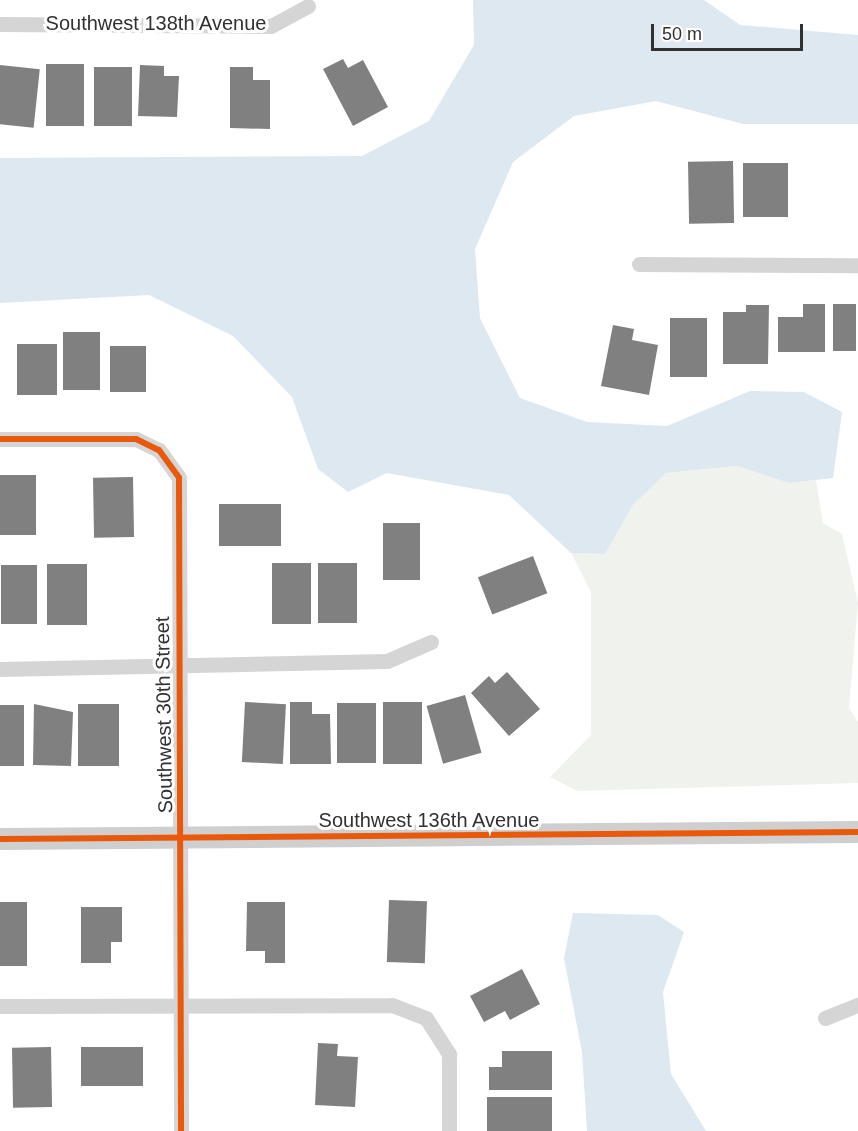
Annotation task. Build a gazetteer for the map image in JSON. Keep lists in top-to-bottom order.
{
  "streets": {
    "street": ["Southwest 138th Avenue", "Southwest 30th Street", "Southwest 136th Avenue"]
  },
  "crossings": [
    ["Southwest 30th Street", "Southwest 136th Avenue"]
  ],
  "scale_bar": "50 m"
}
